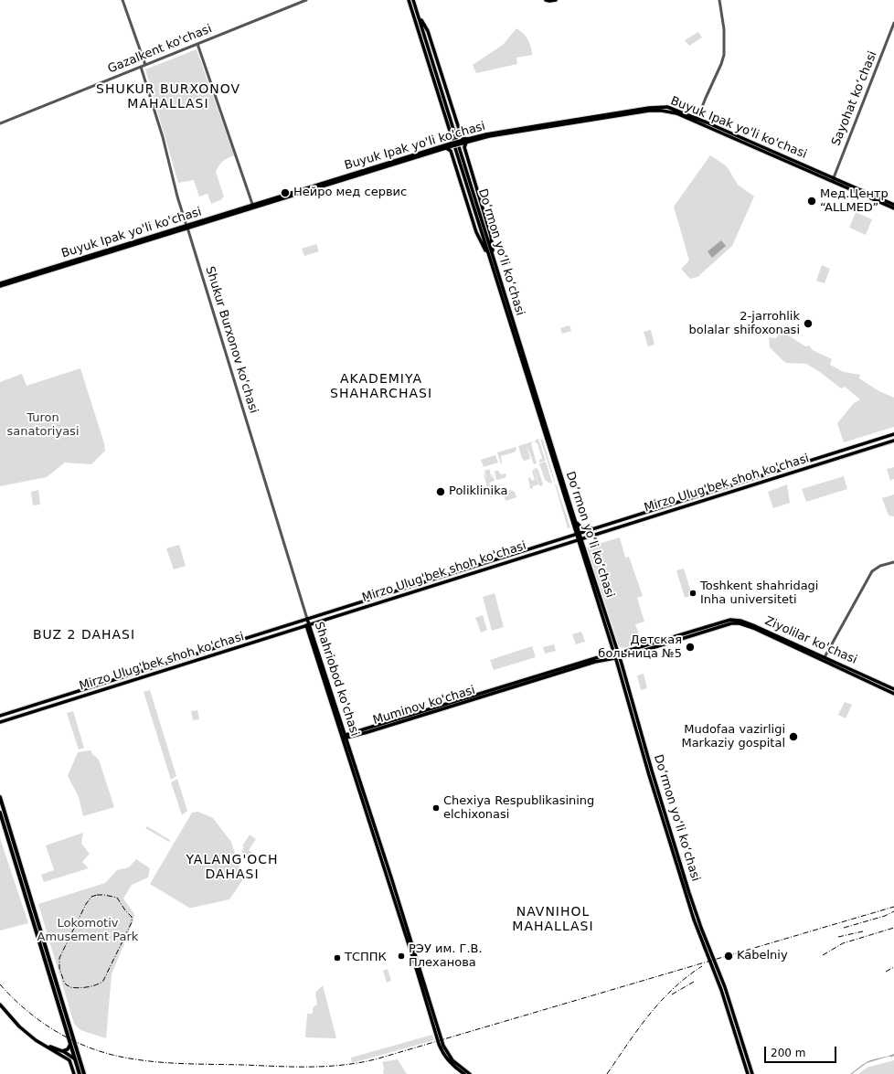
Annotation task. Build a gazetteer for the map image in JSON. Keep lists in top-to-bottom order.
{
  "streets": {
    "main road": [
      "Buyuk Ipak yo'li ko'chasi",
      "Do‘rmon yo‘li ko‘chasi",
      "Mirzo Ulug'bek shoh ko'chasi",
      "Ziyolilar ko'chasi",
      "Shahriobod ko'chasi",
      "Muminov ko'chasi"
    ],
    "street": ["Gazalkent ko'chasi", "Sayohat koʻchasi", "Shukur Burxonov ko'chasi"]
  },
  "crossings": [
    ["Gazalkent ko'chasi", "Shukur Burxonov ko'chasi"],
    ["Sayohat koʻchasi", "Buyuk Ipak yo'li ko'chasi"],
    ["Buyuk Ipak yo'li ko'chasi", "Shukur Burxonov ko'chasi"],
    ["Do‘rmon yo‘li ko‘chasi", "Mirzo Ulug'bek shoh ko'chasi"],
    ["Do‘rmon yo‘li ko‘chasi", "Ziyolilar ko'chasi"],
    ["Do‘rmon yo‘li ko‘chasi", "Muminov ko'chasi"],
    ["Shukur Burxonov ko'chasi", "Mirzo Ulug'bek shoh ko'chasi"],
    ["Shukur Burxonov ko'chasi", "Shahriobod ko'chasi"],
    ["Mirzo Ulug'bek shoh ko'chasi", "Shahriobod ko'chasi"],
    ["Ziyolilar ko'chasi", "Muminov ko'chasi"],
    ["Shahriobod ko'chasi", "Muminov ko'chasi"]
  ],
  "districts": [
    "SHUKUR BURXONOV MAHALLASI",
    "AKADEMIYA SHAHARCHASI",
    "BUZ 2 DAHASI",
    "YALANG'OCH DAHASI",
    "NAVNIHOL MAHALLASI"
  ],
  "parks": ["Turon sanatoriyasi", "Lokomotiv Amusement Park"],
  "places": [
    "Нейро мед сервис",
    "Мед.Центр “ALLMED”",
    "2-jarrohlik bolalar shifoxonasi",
    "Poliklinika",
    "Toshkent shahridagi Inha universiteti",
    "Детская больница №5",
    "Mudofaa vazirligi Markaziy gospital",
    "Chexiya Respublikasining elchixonasi",
    "РЭУ им. Г.В. Плеханова",
    "Kabelniy",
    "ТСППК"
  ],
  "scale_bar": "200 m"
}
